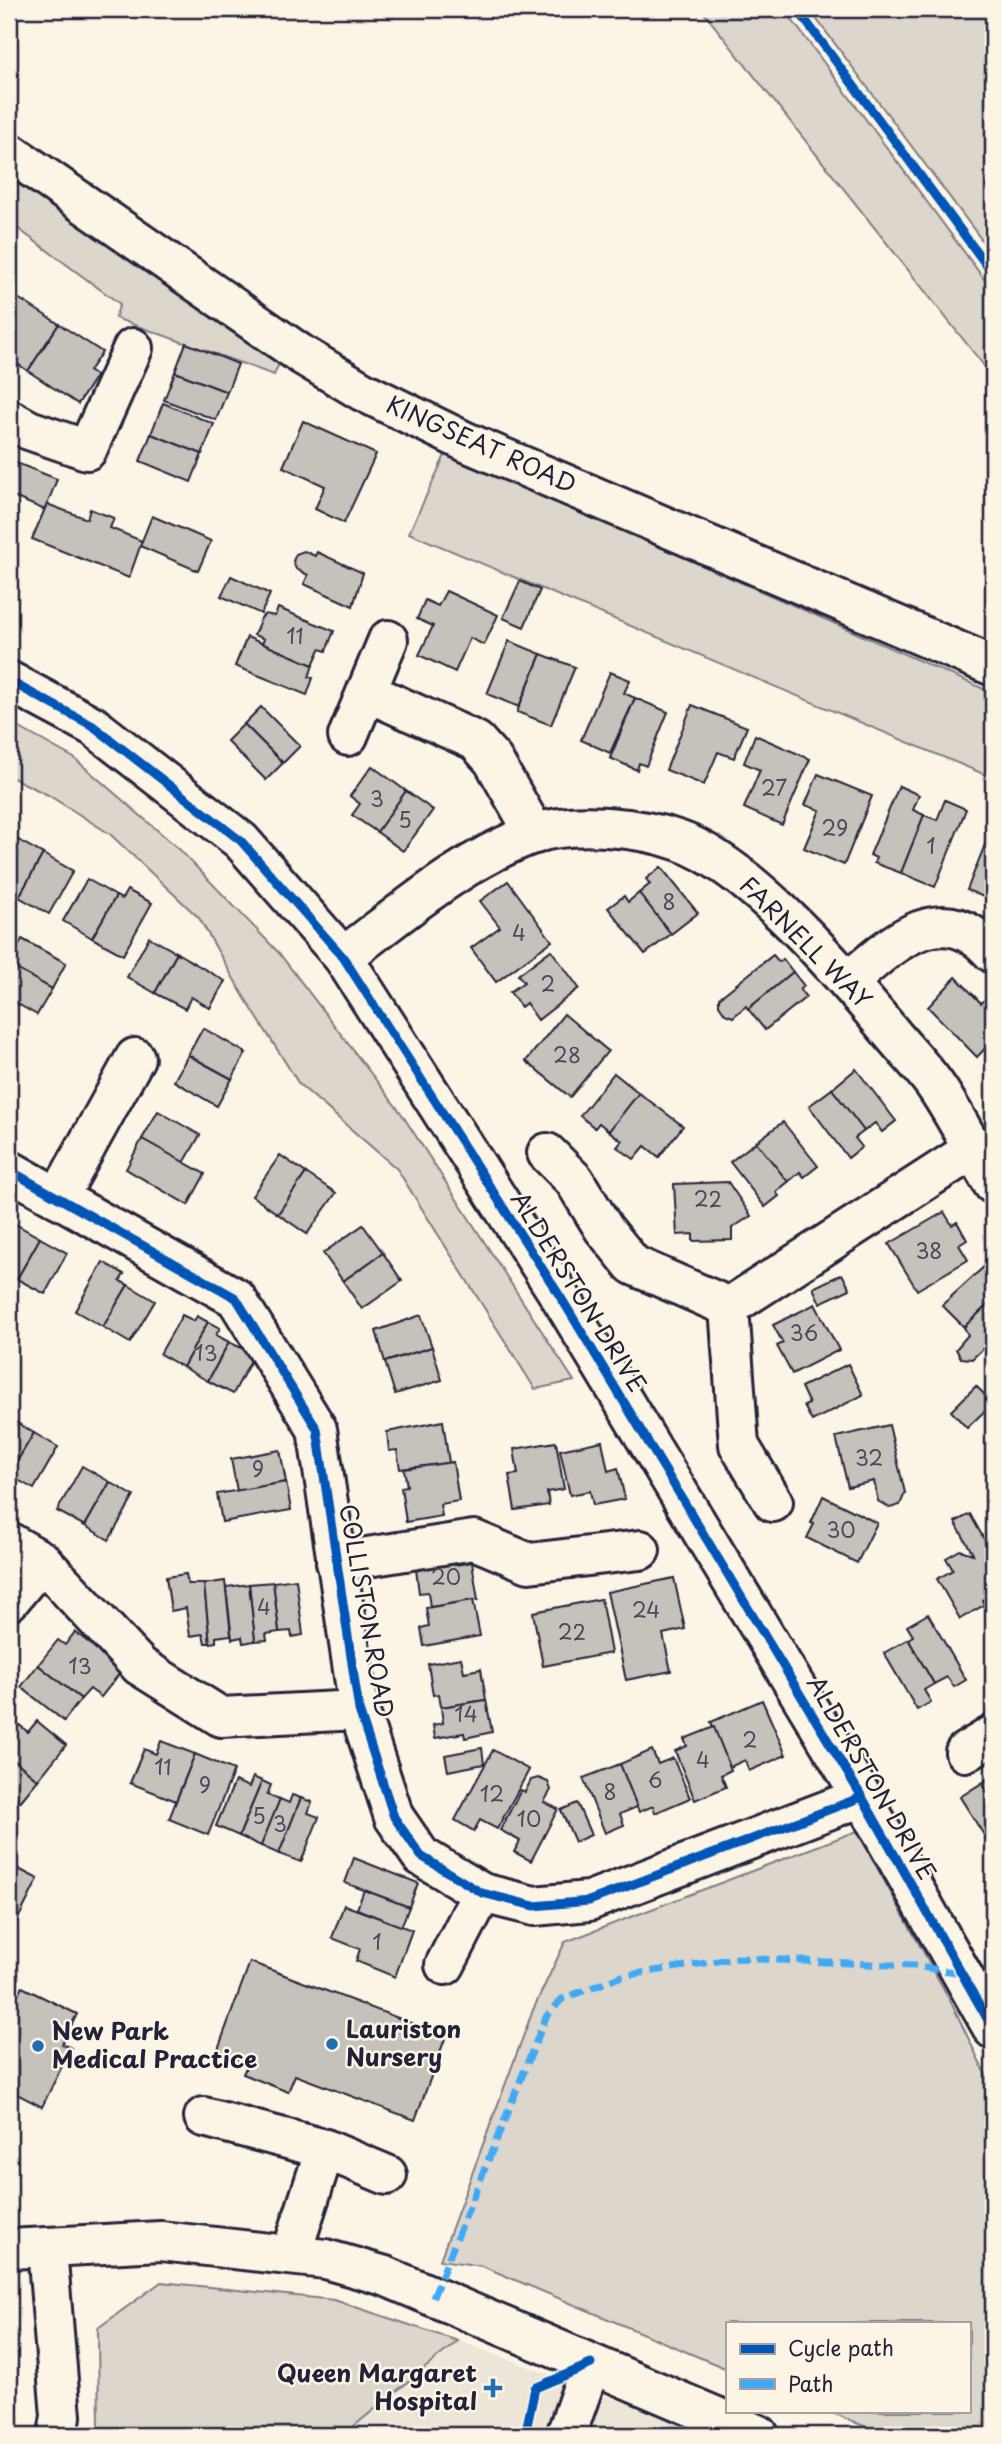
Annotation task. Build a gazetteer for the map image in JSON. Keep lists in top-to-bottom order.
{
  "streets": {
    "street": [
      "KINGSEAT ROAD",
      "FARNELL WAY",
      "ALDERSTON DRIVE",
      "COLLISTON ROAD"
    ]
  },
  "crossings": [
    ["FARNELL WAY", "ALDERSTON DRIVE"],
    ["ALDERSTON DRIVE", "COLLISTON ROAD"]
  ],
  "places": {
    "other": ["Lauriston Nursery", "New Park Medical Practice"],
    "health": ["Queen Margaret Hospital"]
  },
  "house_numbers": [
    "11",
    "27",
    "3",
    "5",
    "29",
    "1",
    "8",
    "4",
    "2",
    "28",
    "22",
    "38",
    "36",
    "13",
    "32",
    "9",
    "30",
    "20",
    "4",
    "24",
    "22",
    "13",
    "14",
    "2",
    "4",
    "11",
    "6",
    "9",
    "8",
    "12",
    "5",
    "10",
    "3",
    "1"
  ],
  "legend": ["Cycle path", "Path"]
}
